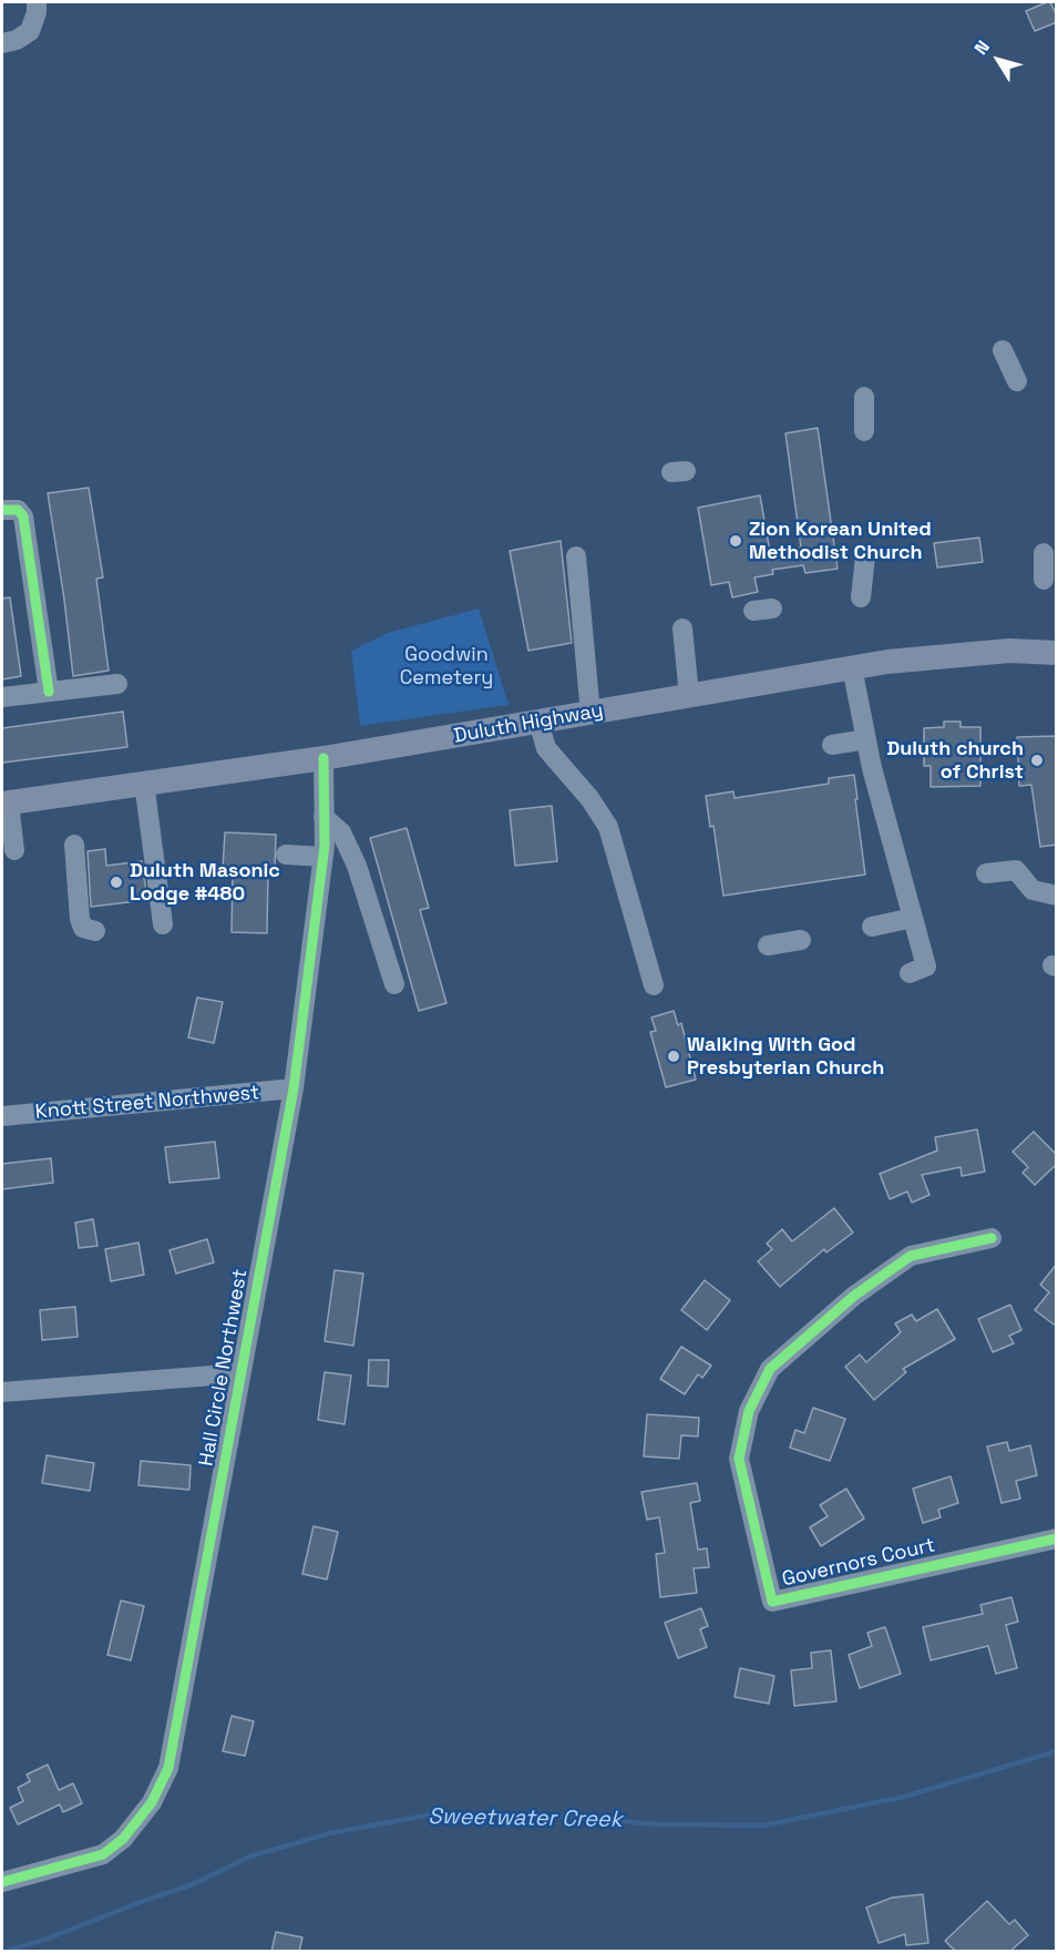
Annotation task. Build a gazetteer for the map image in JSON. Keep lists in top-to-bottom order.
{
  "streets": {
    "main road": ["Duluth Highway"],
    "street": ["Knott Street Northwest", "Hall Circle Northwest", "Governors Court"]
  },
  "crossings": [
    ["Duluth Highway", "Hall Circle Northwest"],
    ["Knott Street Northwest", "Hall Circle Northwest"]
  ],
  "water": ["Sweetwater Creek"],
  "parks": ["Goodwin Cemetery"],
  "places": [
    "Zion Korean United Methodist Church",
    "Duluth church of Christ",
    "Duluth Masonic Lodge #480",
    "Walking With God Presbyterian Church"
  ],
  "north": "top left"
}
